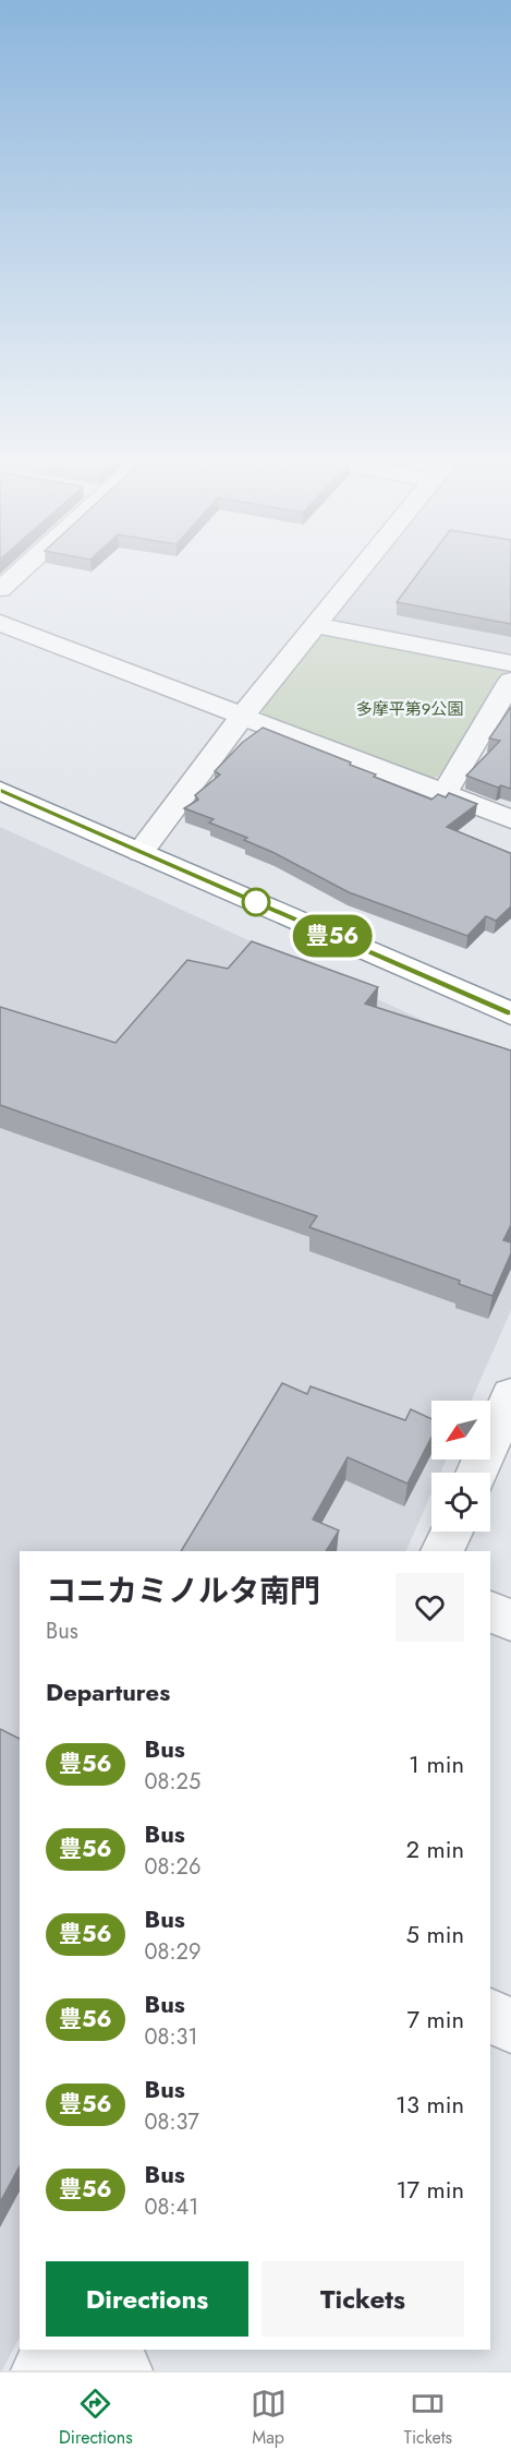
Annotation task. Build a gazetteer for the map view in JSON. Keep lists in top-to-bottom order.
{
  "parks": ["多摩平第9公園"],
  "lines": ["bus line 豊56"],
  "north": "bottom left",
  "page": {
    "on_map": "豊56",
    "heading": [
      ["コニカミノルタ南門", "Bus"],
      "Departures"
    ],
    "list": [
      {
        "mark": "豊56",
        "name": "Bus",
        "note": "08:25",
        "value": "1 min"
      },
      {
        "mark": "豊56",
        "name": "Bus",
        "note": "08:26",
        "value": "2 min"
      },
      {
        "mark": "豊56",
        "name": "Bus",
        "note": "08:29",
        "value": "5 min"
      },
      {
        "mark": "豊56",
        "name": "Bus",
        "note": "08:31",
        "value": "7 min"
      },
      {
        "mark": "豊56",
        "name": "Bus",
        "note": "08:37",
        "value": "13 min"
      },
      {
        "mark": "豊56",
        "name": "Bus",
        "note": "08:41",
        "value": "17 min"
      }
    ],
    "buttons": ["Directions", "Tickets"],
    "tabs": ["Directions", "Map", "Tickets"]
  }
}
